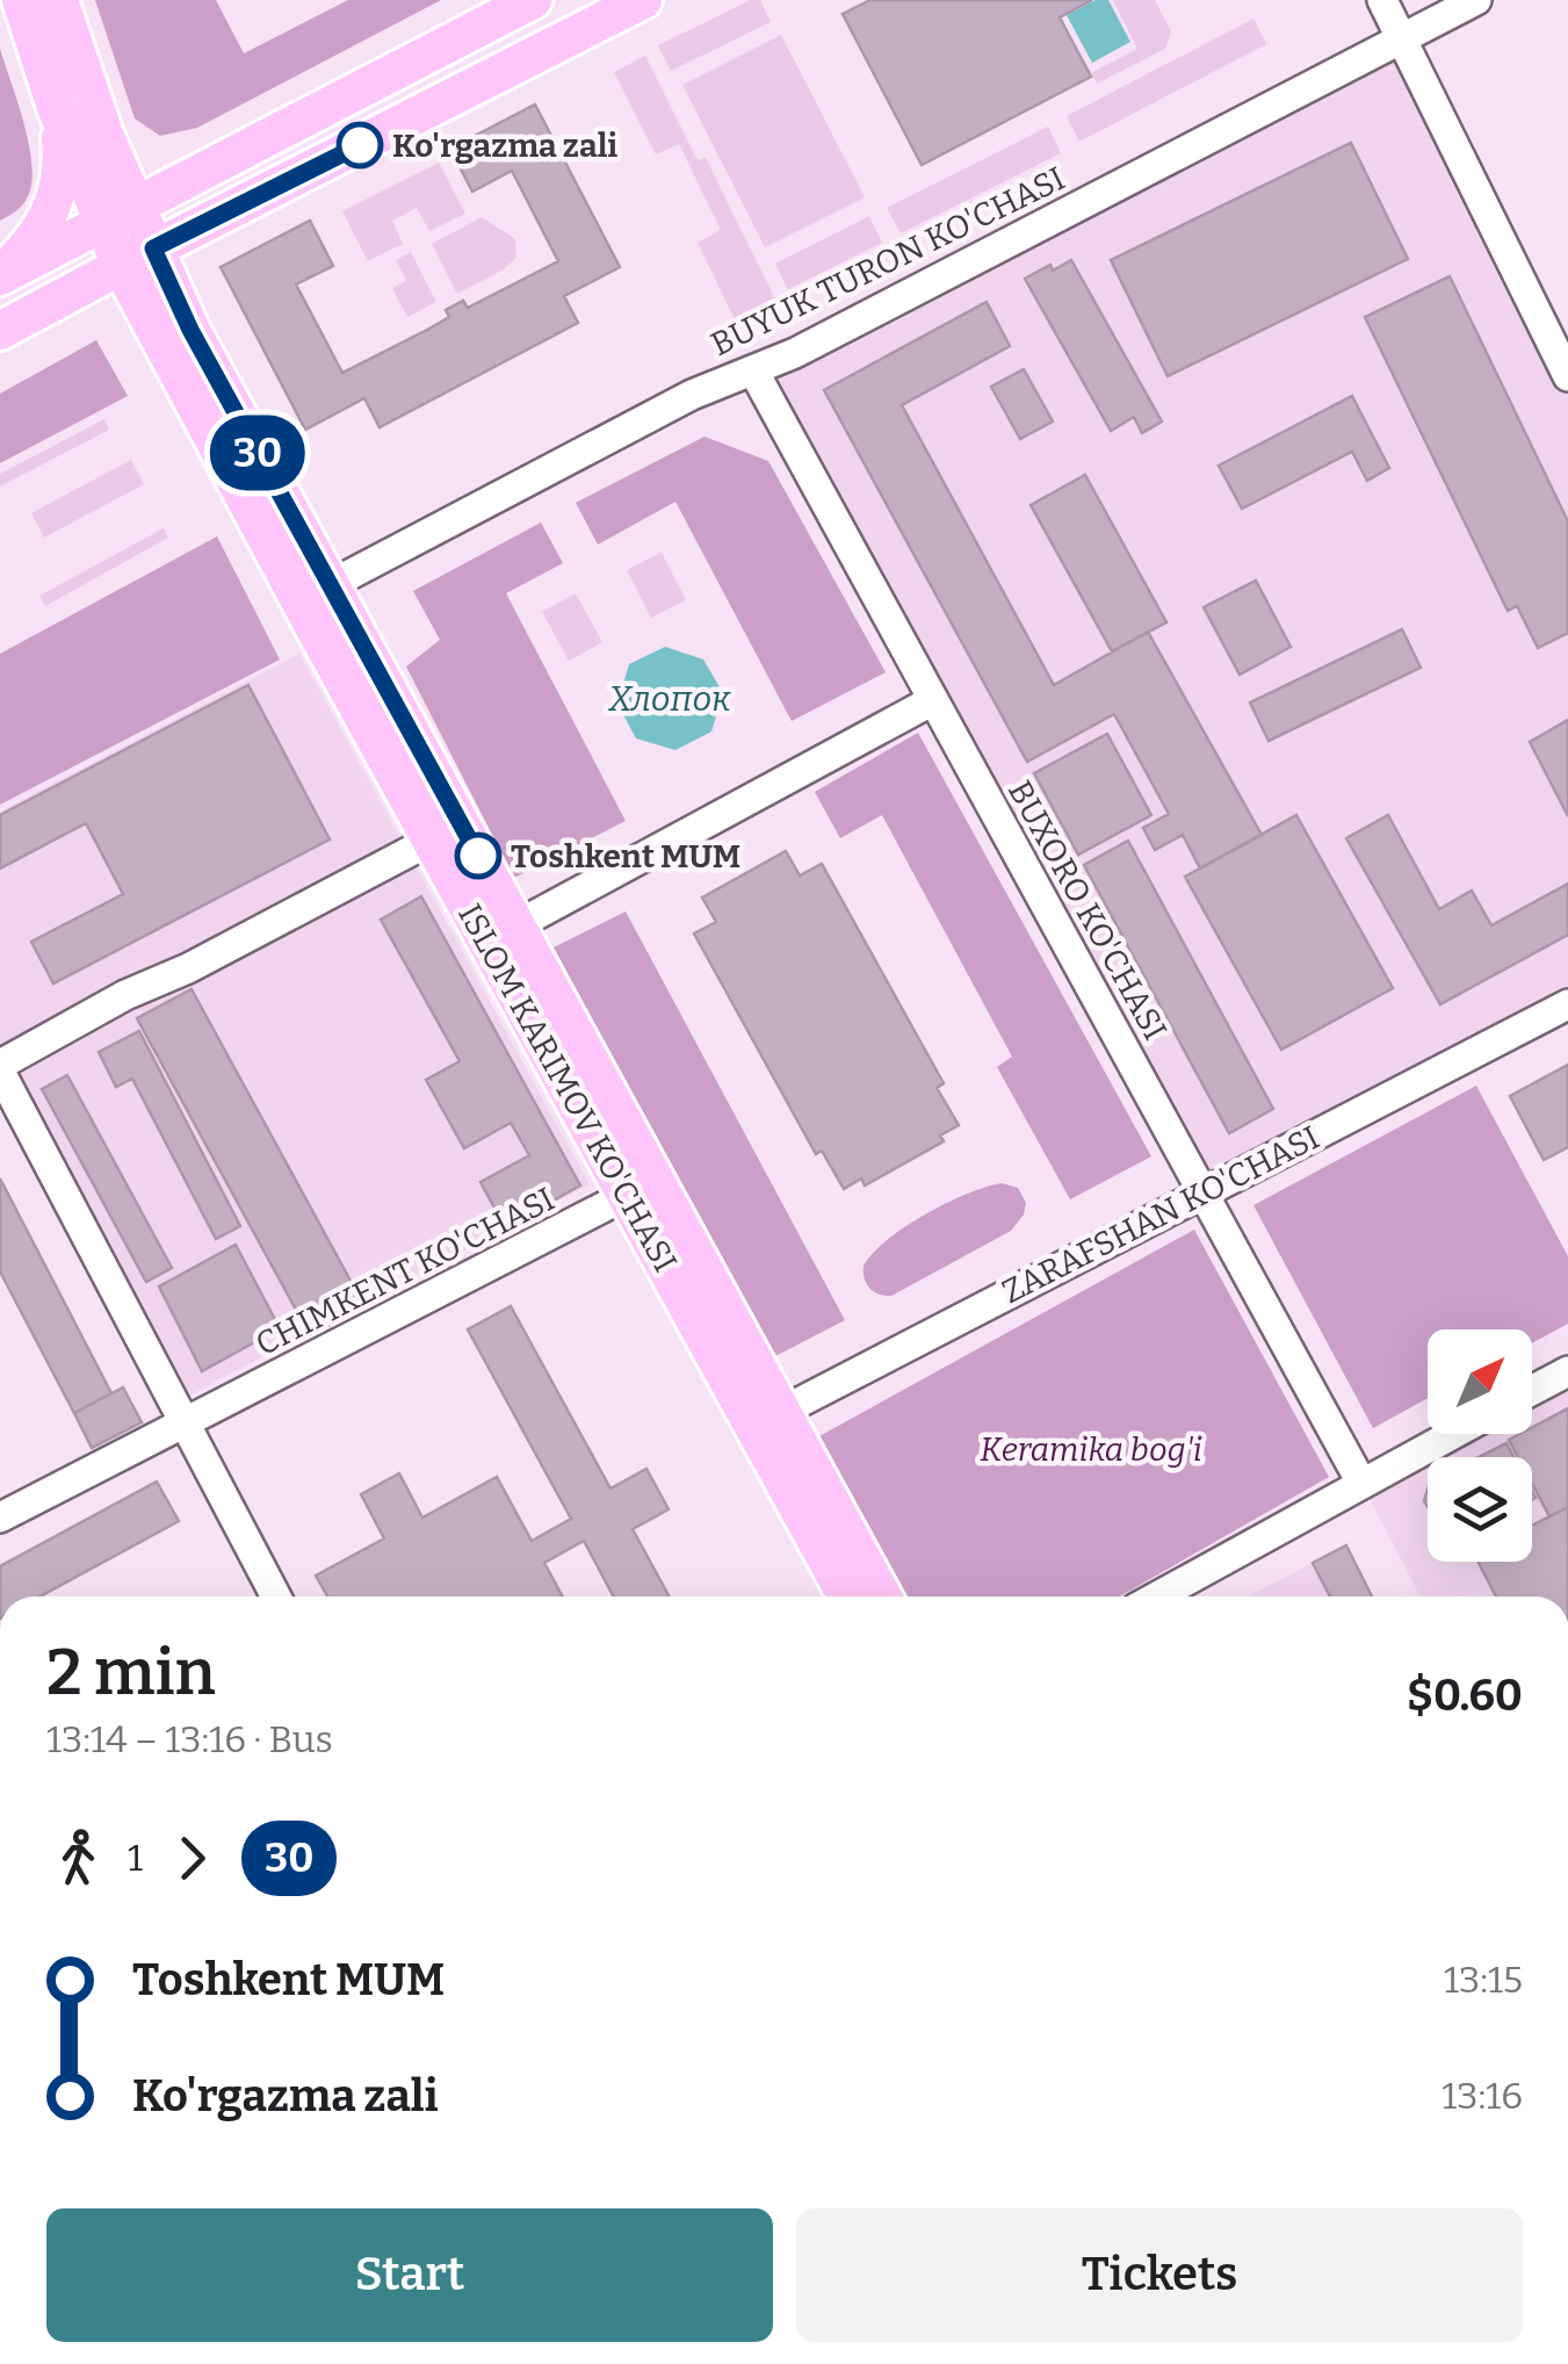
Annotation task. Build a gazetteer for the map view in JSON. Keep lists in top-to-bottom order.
{
  "streets": {
    "main road": ["ISLOM KARIMOV KO'CHASI"],
    "street": [
      "BUYUK TURON KO'CHASI",
      "BUXORO KO'CHASI",
      "ZARAFSHAN KO'CHASI",
      "CHIMKENT KO'CHASI"
    ]
  },
  "crossings": [
    ["BUYUK TURON KO'CHASI", "BUXORO KO'CHASI"],
    ["BUYUK TURON KO'CHASI", "ISLOM KARIMOV KO'CHASI"],
    ["BUXORO KO'CHASI", "ZARAFSHAN KO'CHASI"],
    ["ISLOM KARIMOV KO'CHASI", "ZARAFSHAN KO'CHASI"],
    ["ISLOM KARIMOV KO'CHASI", "CHIMKENT KO'CHASI"]
  ],
  "water": ["Хлопок"],
  "parks": ["Keramika bog'i"],
  "places": ["Ko'rgazma zali", "Toshkent MUM"],
  "lines": ["bus line 30"],
  "north": "top right",
  "page": {
    "on_map": "30",
    "heading": ["2 min", "13:14 – 13:16 · Bus", "$0.60"],
    "legs": ["1", "30"],
    "list": [
      {
        "name": "Toshkent MUM",
        "value": "13:15"
      },
      {
        "name": "Ko'rgazma zali",
        "value": "13:16"
      }
    ],
    "buttons": ["Start", "Tickets"]
  }
}
